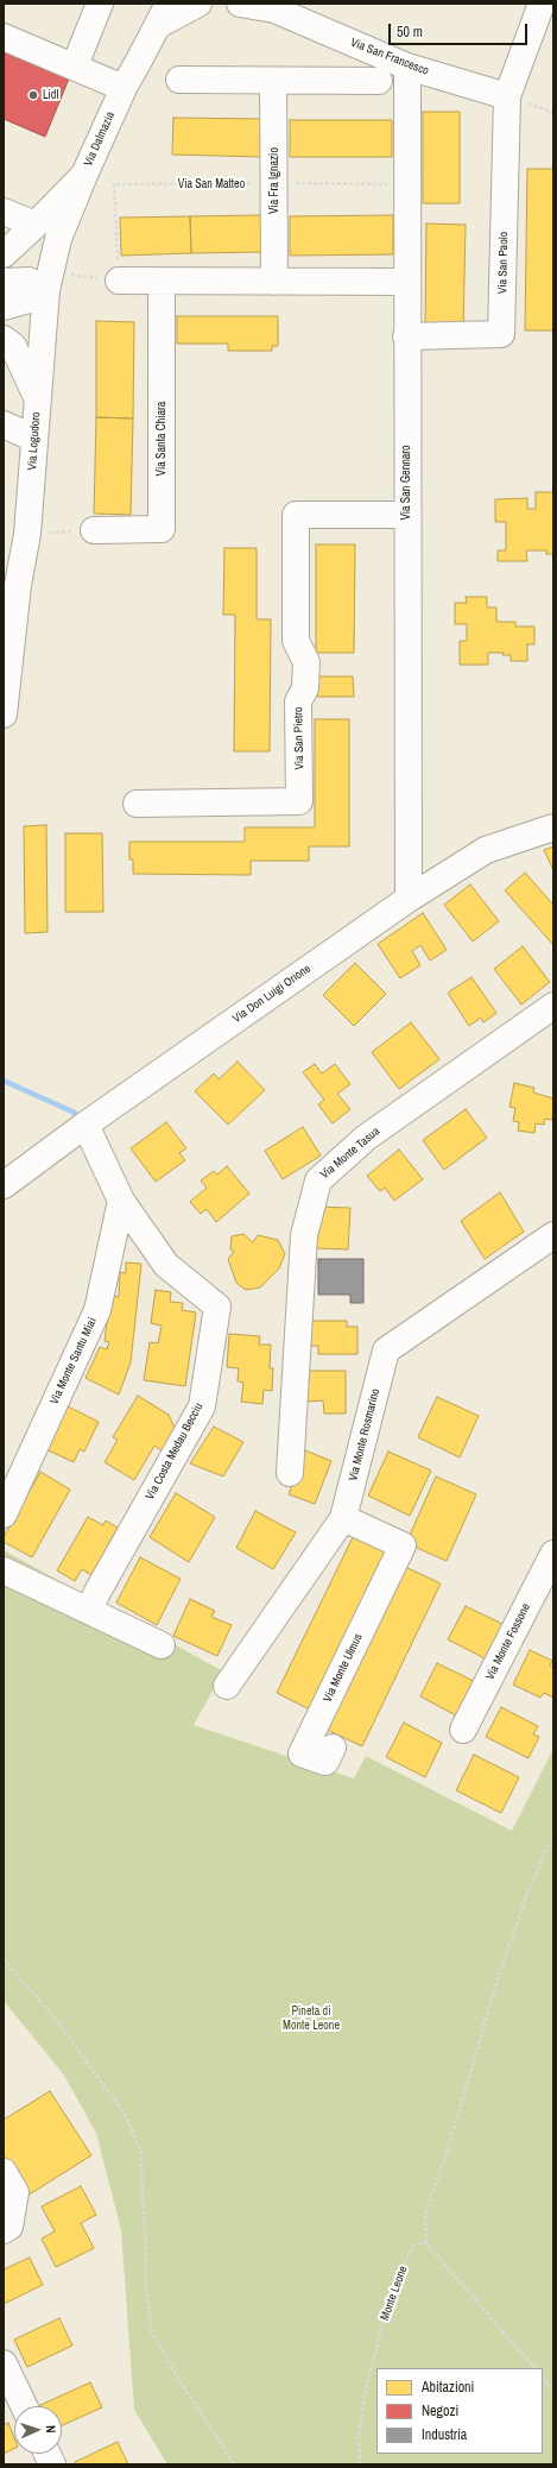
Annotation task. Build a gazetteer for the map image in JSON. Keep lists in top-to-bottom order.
{
  "streets": {
    "street": [
      "Via San Francesco",
      "Via Dalmazia",
      "Via Fra Ignazio",
      "Via San Paolo",
      "Via Santa Chiara",
      "Via Logudoro",
      "Via San Gennaro",
      "Via San Pietro",
      "Via Don Luigi Orione",
      "Via Monte Tasua",
      "Via Monte Santu Miai",
      "Via Monte Rosmarino",
      "Via Costa Medau Becciu",
      "Via Monte Fossone",
      "Via Monte Ulmus"
    ],
    "path": ["Via San Matteo", "Monte Leone"]
  },
  "crossings": [
    ["Via San Francesco", "Via San Paolo"],
    ["Via San Francesco", "Via San Gennaro"],
    ["Via Dalmazia", "Via Logudoro"],
    ["Via Fra Ignazio", "Via San Matteo"],
    ["Via San Matteo", "Via San Gennaro"],
    ["Via San Paolo", "Via San Gennaro"],
    ["Via San Gennaro", "Via San Pietro"],
    ["Via San Gennaro", "Via Don Luigi Orione"],
    ["Via Don Luigi Orione", "Via Costa Medau Becciu"],
    ["Via Monte Santu Miai", "Via Costa Medau Becciu"],
    ["Via Monte Rosmarino", "Via Monte Ulmus"]
  ],
  "parks": ["Pineta di Monte Leone"],
  "places": ["Lidl"],
  "legend": ["Abitazioni", "Negozi", "Industria"],
  "scale_bar": "50 m",
  "north": "right"
}
